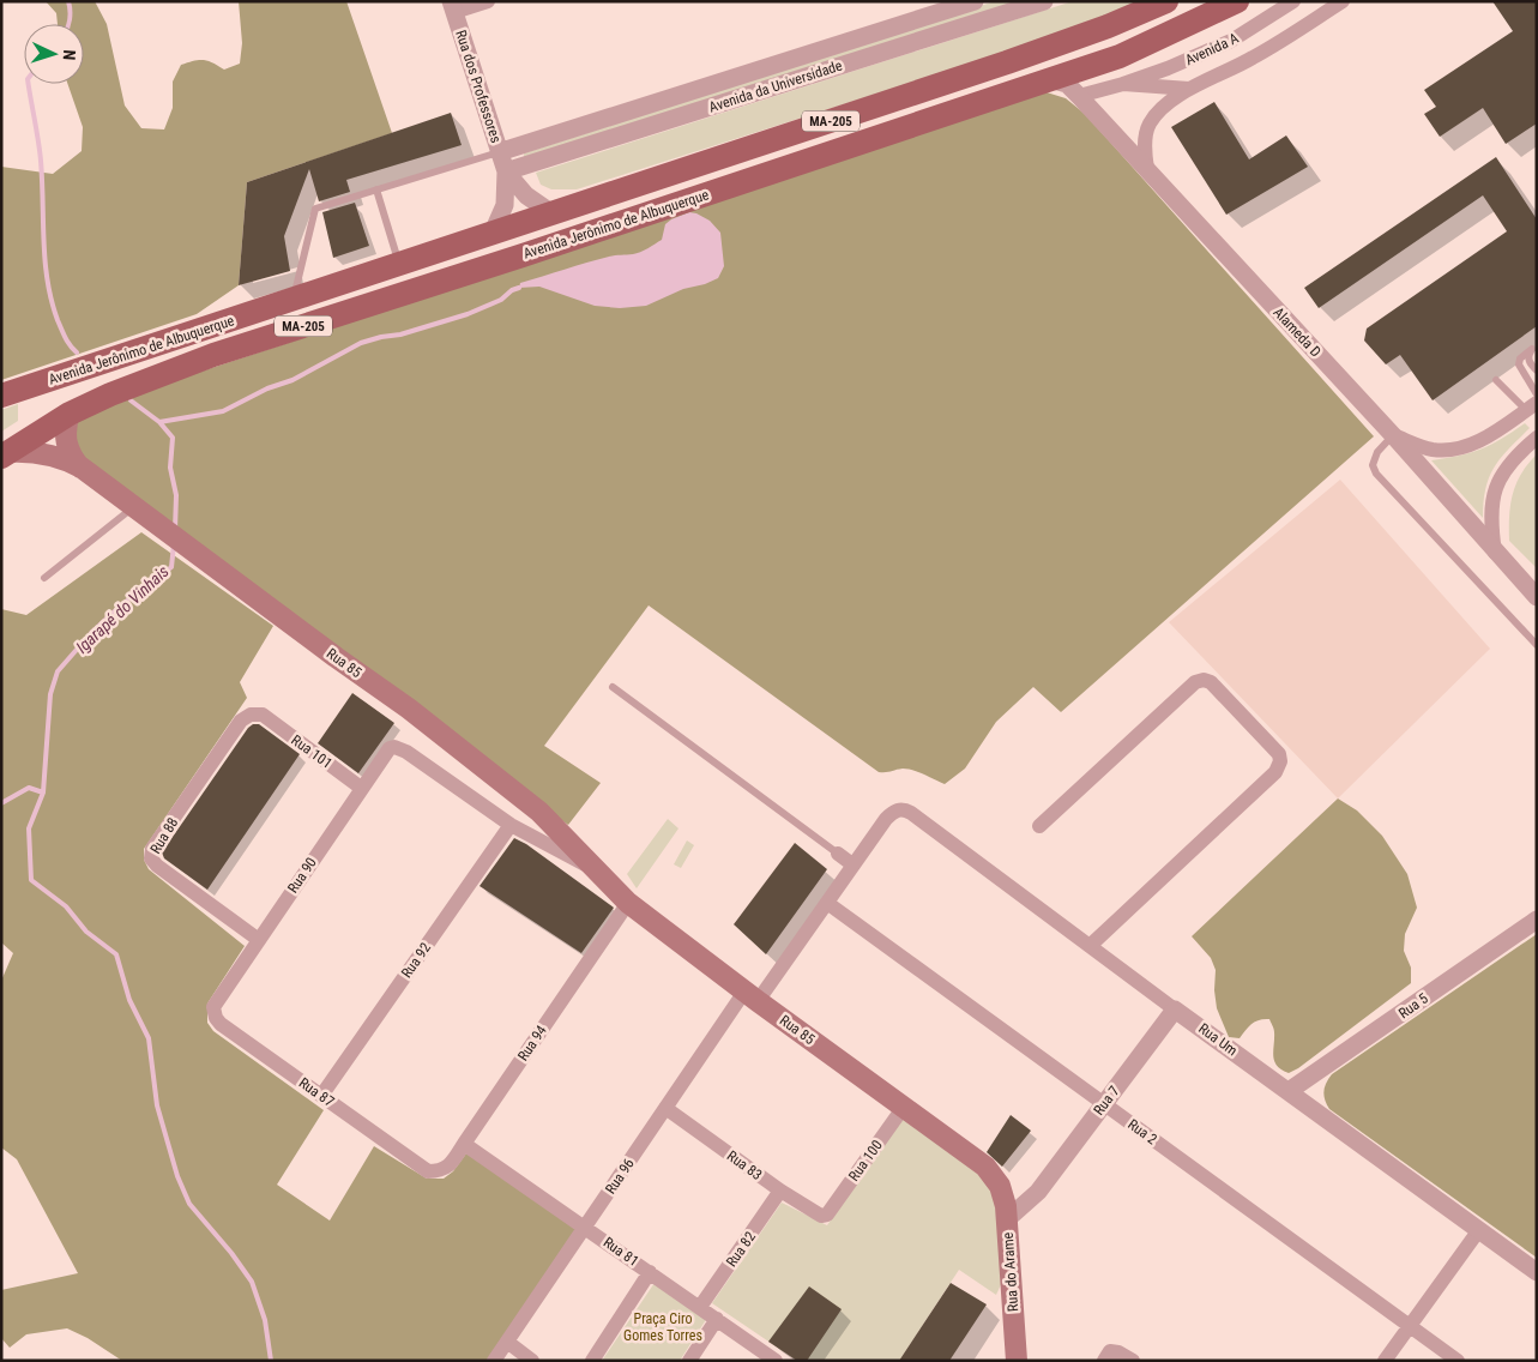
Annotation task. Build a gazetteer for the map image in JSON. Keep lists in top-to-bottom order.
{
  "streets": {
    "main road": [
      "MA-205",
      "Avenida Jerônimo de Albuquerque",
      "Rua 85",
      "Rua do Arame"
    ],
    "street": [
      "Avenida A",
      "Rua dos Professores",
      "Avenida da Universidade",
      "Alameda D",
      "Rua 101",
      "Rua 88",
      "Rua 90",
      "Rua 92",
      "Rua 5",
      "Rua Um",
      "Rua 94",
      "Rua 87",
      "Rua 7",
      "Rua 2",
      "Rua 100",
      "Rua 83",
      "Rua 96",
      "Rua 82",
      "Rua 81"
    ]
  },
  "crossings": [
    ["Avenida A", "Alameda D"],
    ["Rua dos Professores", "Avenida da Universidade"],
    ["Rua dos Professores", "Avenida Jerônimo de Albuquerque"],
    ["Avenida Jerônimo de Albuquerque", "Alameda D"],
    ["Avenida Jerônimo de Albuquerque", "Rua 85"],
    ["Rua 85", "Rua 90"],
    ["Rua 85", "Rua 92"],
    ["Rua 85", "Rua 94"],
    ["Rua 85", "Rua 100"],
    ["Rua 85", "Rua 96"],
    ["Rua 85", "Rua do Arame"],
    ["Rua 101", "Rua 88"],
    ["Rua 101", "Rua 90"],
    ["Rua 88", "Rua 90"],
    ["Rua 90", "Rua 87"],
    ["Rua 92", "Rua 87"],
    ["Rua 5", "Rua Um"],
    ["Rua Um", "Rua 7"],
    ["Rua Um", "Rua 96"],
    ["Rua 94", "Rua 87"],
    ["Rua 94", "Rua 81"],
    ["Rua 7", "Rua 2"],
    ["Rua 7", "Rua do Arame"],
    ["Rua 2", "Rua 96"],
    ["Rua 100", "Rua 83"],
    ["Rua 83", "Rua 96"],
    ["Rua 83", "Rua 82"],
    ["Rua 96", "Rua 81"],
    ["Rua 82", "Rua 81"]
  ],
  "water": ["Igarapé do Vinhais"],
  "parks": ["Praça Ciro Gomes Torres"],
  "north": "right"
}
